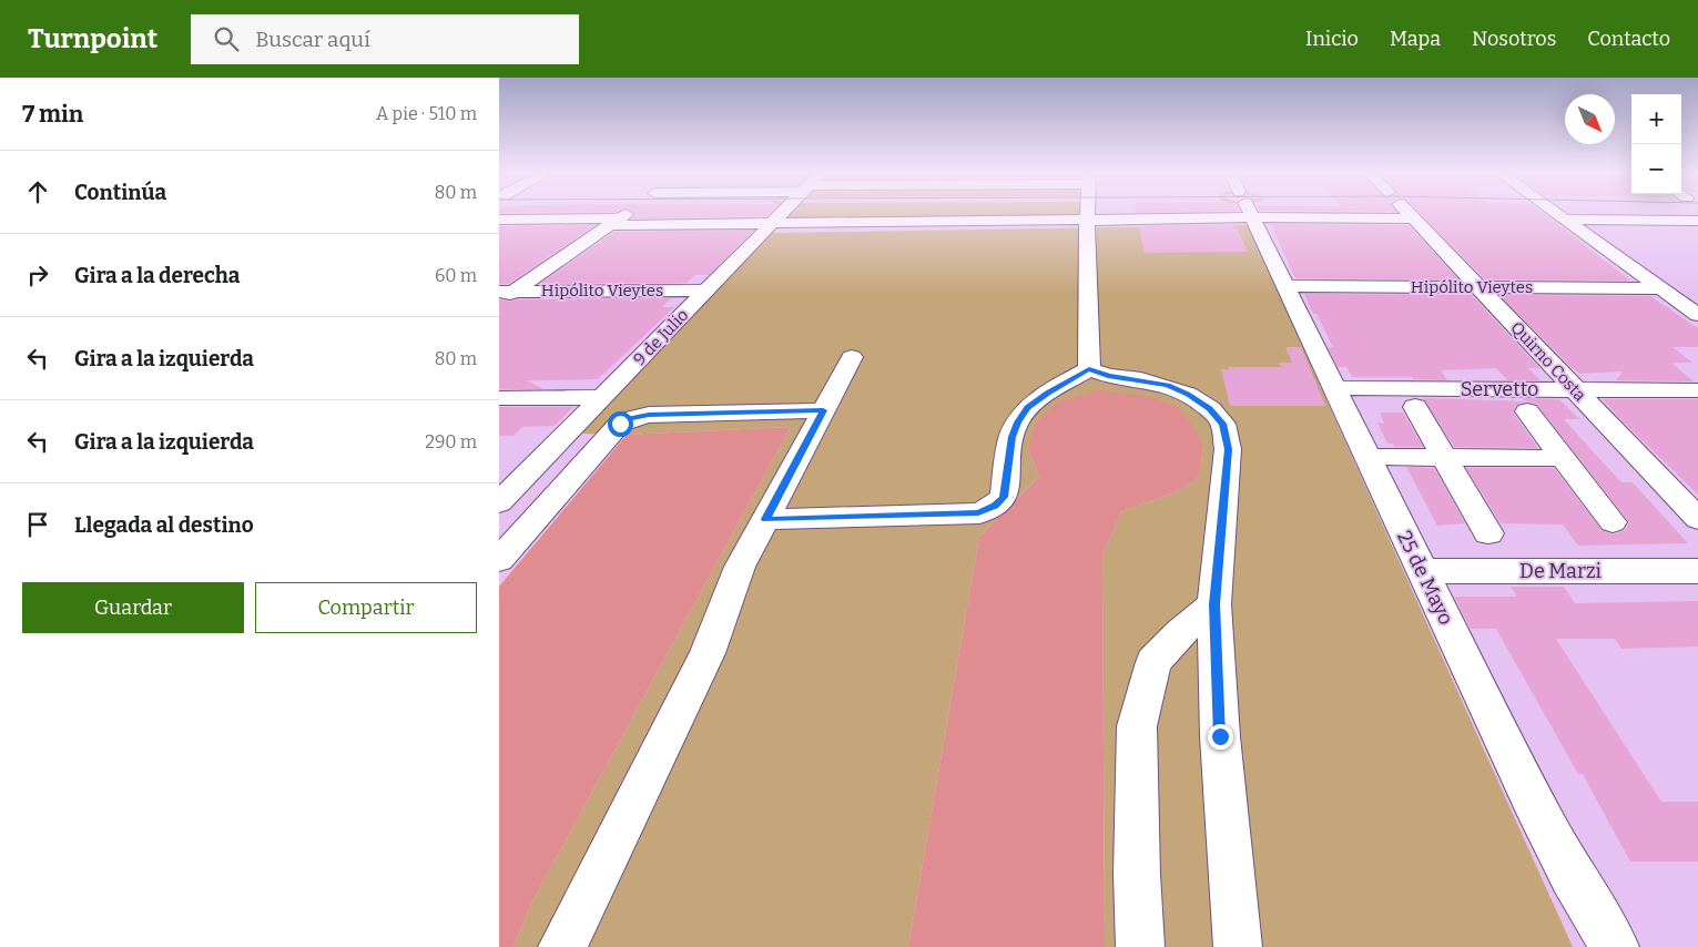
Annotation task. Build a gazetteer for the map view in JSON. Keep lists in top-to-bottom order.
{
  "streets": {
    "street": [
      "Hipólito Vieytes",
      "9 de Julio",
      "Quirno Costa",
      "Servetto",
      "De Marzi",
      "25 de Mayo"
    ]
  },
  "crossings": [
    ["Hipólito Vieytes", "9 de Julio"],
    ["Hipólito Vieytes", "Quirno Costa"],
    ["Hipólito Vieytes", "25 de Mayo"],
    ["Quirno Costa", "Servetto"],
    ["Servetto", "25 de Mayo"],
    ["De Marzi", "25 de Mayo"]
  ],
  "north": "bottom right",
  "page": {
    "header": "Turnpoint",
    "search": "Buscar aquí",
    "nav": [
      "Inicio",
      "Mapa",
      "Nosotros",
      "Contacto"
    ],
    "heading": ["7 min", "A pie · 510 m"],
    "map_buttons": ["+", "−"],
    "list": [
      ["Continúa", "80 m"],
      ["Gira a la derecha", "60 m"],
      ["Gira a la izquierda", "80 m"],
      ["Gira a la izquierda", "290 m"],
      "Llegada al destino"
    ],
    "buttons": ["Guardar", "Compartir"]
  }
}
